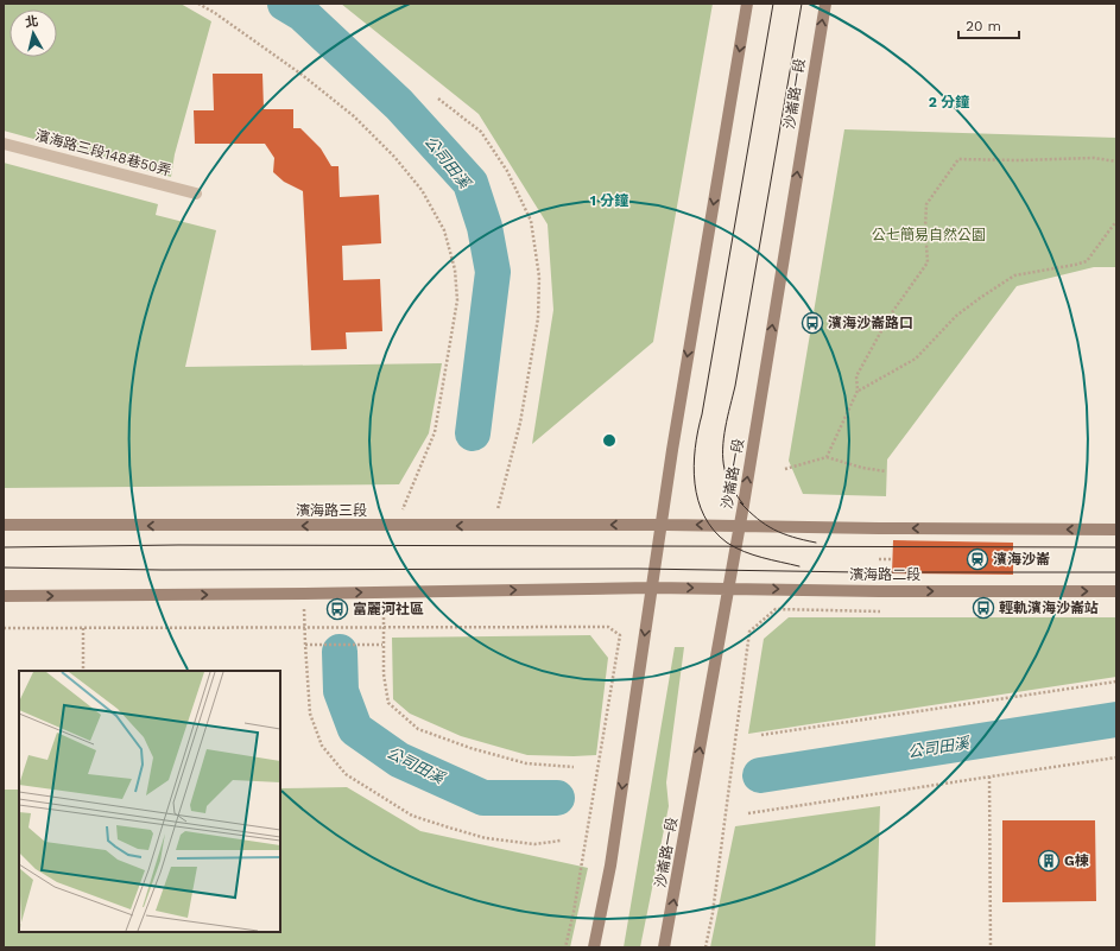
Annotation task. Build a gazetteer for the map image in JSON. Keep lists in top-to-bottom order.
{
  "streets": {
    "street": [
      "沙崙路一段",
      "濱海路三段148巷50弄",
      "濱海路三段",
      "濱海路二段"
    ]
  },
  "crossings": [
    ["沙崙路一段", "濱海路三段"],
    ["沙崙路一段", "濱海路二段"]
  ],
  "water": ["公司田溪"],
  "parks": ["公七簡易自然公園"],
  "places": {
    "bus stop": ["濱海沙崙路口", "輕軌濱海沙崙站", "富麗河社區"],
    "station": ["濱海沙崙"],
    "building": ["G棟"]
  },
  "scale_bar": "20 m",
  "north": "top",
  "rings": ["2 分鐘", "1 分鐘"]
}
